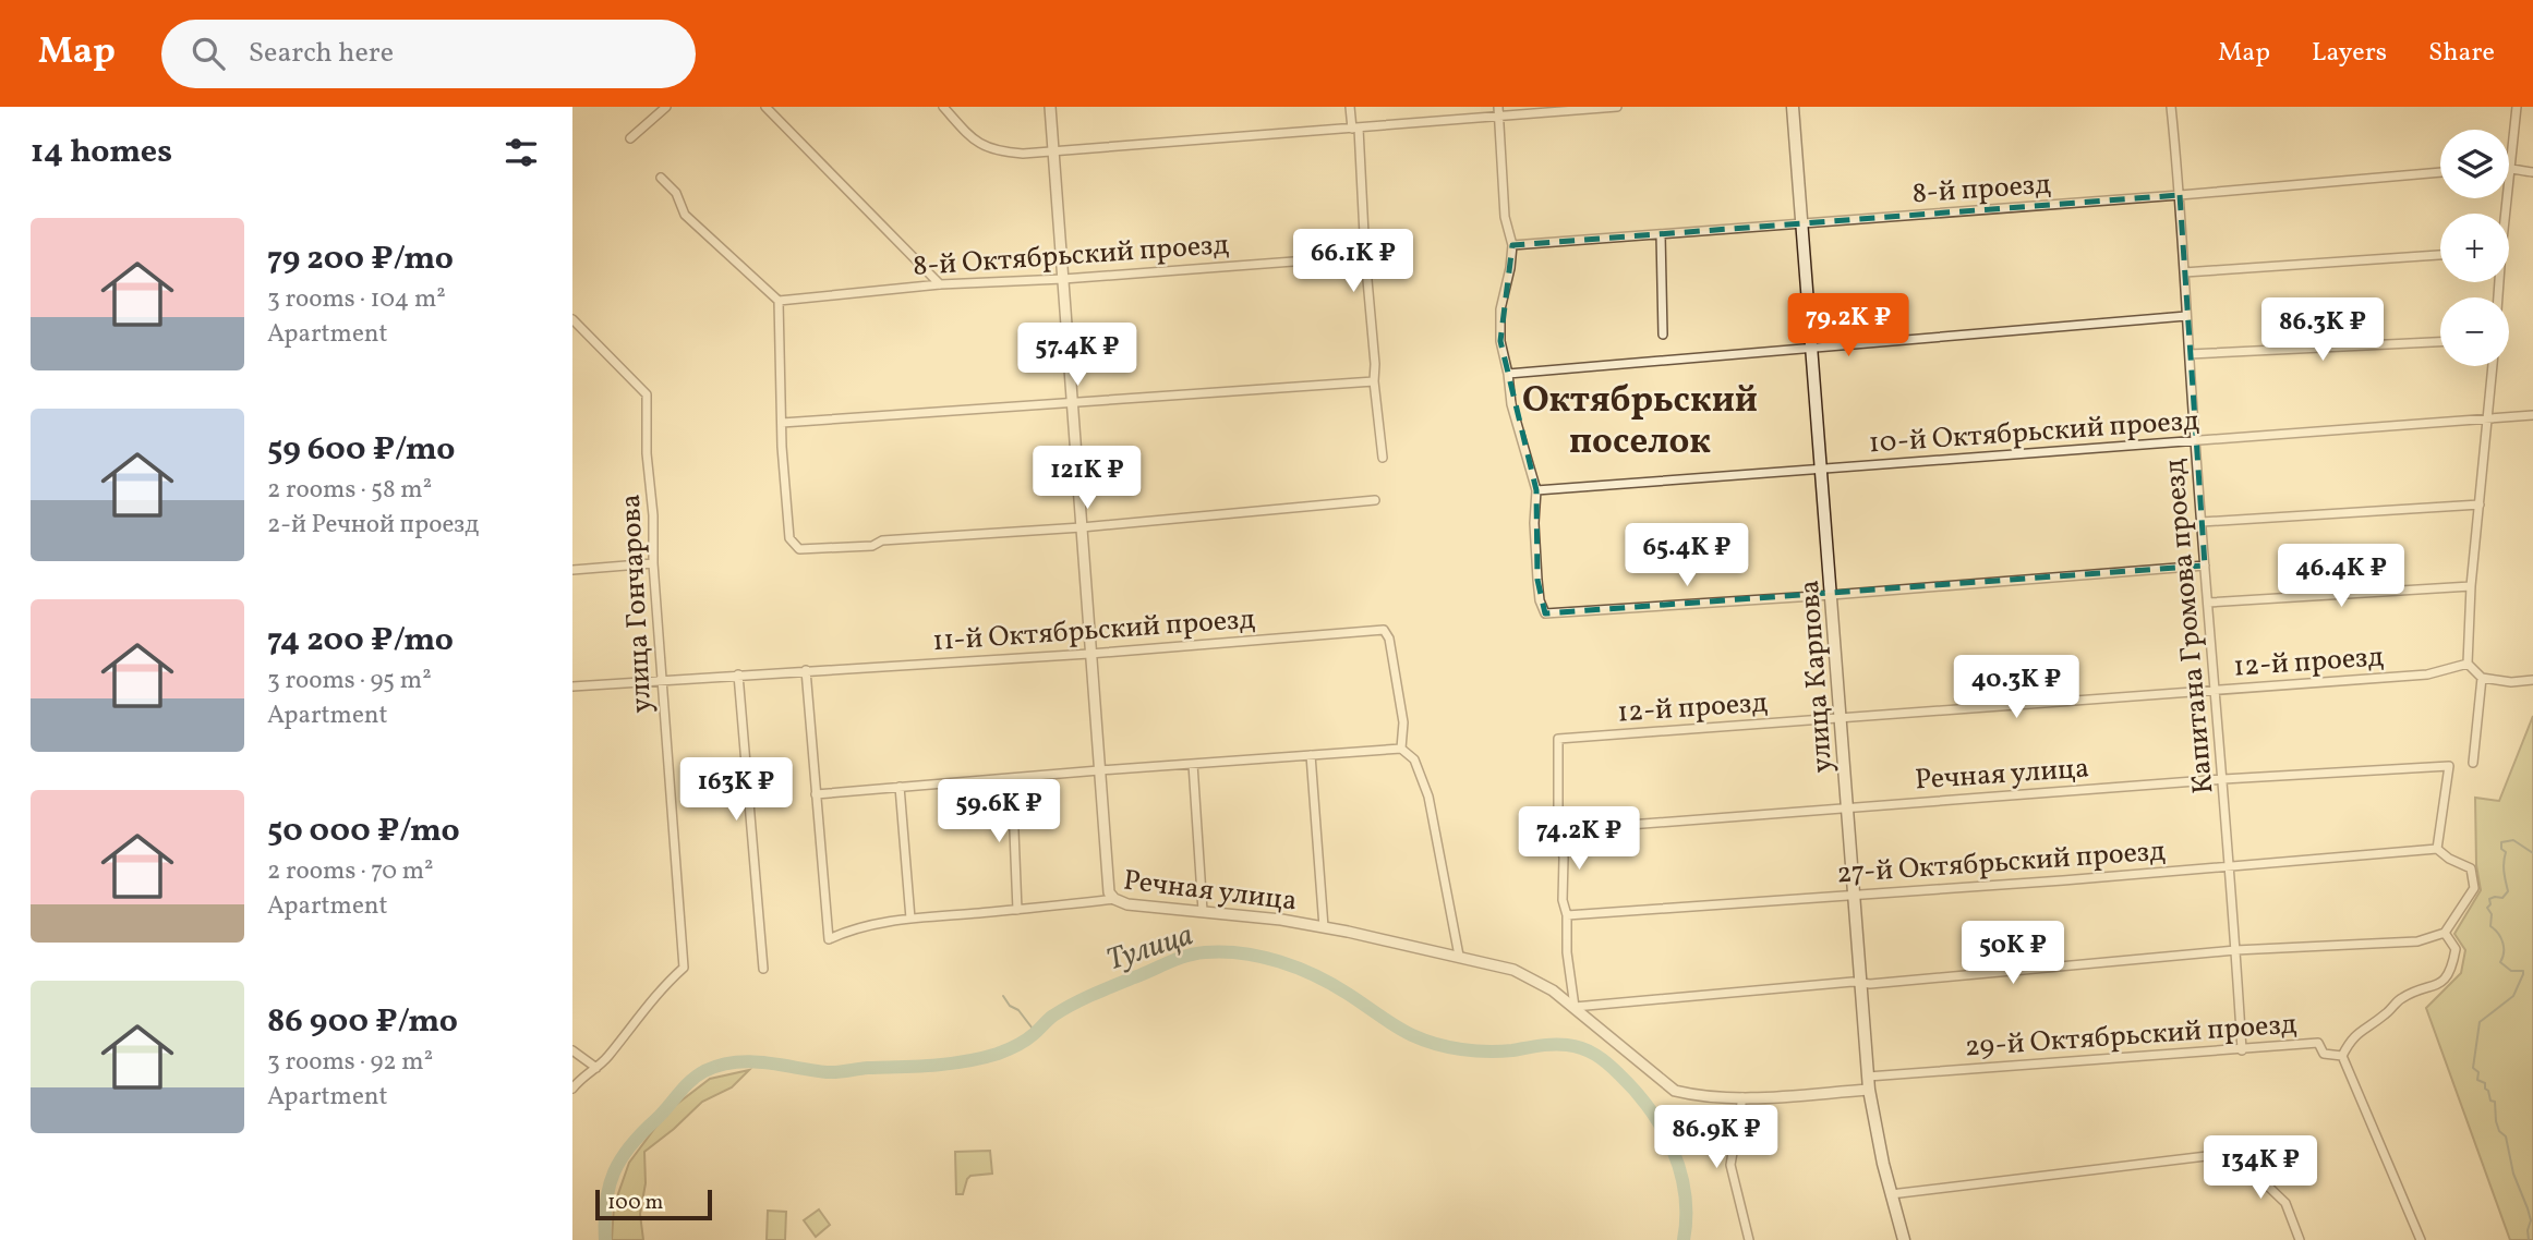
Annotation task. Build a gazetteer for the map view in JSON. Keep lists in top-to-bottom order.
{
  "streets": {
    "main road": ["улица Карпова"],
    "street": [
      "8-й проезд",
      "8-й Октябрьский проезд",
      "10-й Октябрьский проезд",
      "улица Гончарова",
      "Капитана Громова проезд",
      "11-й Октябрьский проезд",
      "12-й проезд",
      "Речная улица",
      "27-й Октябрьский проезд",
      "29-й Октябрьский проезд"
    ]
  },
  "crossings": [
    ["8-й проезд", "Капитана Громова проезд"],
    ["8-й проезд", "улица Карпова"],
    ["10-й Октябрьский проезд", "Капитана Громова проезд"],
    ["10-й Октябрьский проезд", "улица Карпова"],
    ["улица Гончарова", "11-й Октябрьский проезд"],
    ["Капитана Громова проезд", "12-й проезд"],
    ["Капитана Громова проезд", "Речная улица"],
    ["Капитана Громова проезд", "27-й Октябрьский проезд"],
    ["Капитана Громова проезд", "29-й Октябрьский проезд"],
    ["12-й проезд", "улица Карпова"],
    ["12-й проезд", "Речная улица"],
    ["улица Карпова", "Речная улица"],
    ["улица Карпова", "27-й Октябрьский проезд"],
    ["улица Карпова", "29-й Октябрьский проезд"],
    ["Речная улица", "27-й Октябрьский проезд"]
  ],
  "districts": ["Октябрьский поселок"],
  "water": ["Тулица"],
  "scale_bar": "100 m",
  "page": {
    "header": "Map",
    "search": "Search here",
    "nav": ["Map", "Layers", "Share"],
    "heading": "14 homes",
    "map_buttons": ["+", "−"],
    "list": [
      {
        "name": "79 200 ₽/mo",
        "note": "3 rooms · 104 m² · Apartment"
      },
      {
        "name": "59 600 ₽/mo",
        "note": "2 rooms · 58 m² · 2-й Речной проезд"
      },
      {
        "name": "74 200 ₽/mo",
        "note": "3 rooms · 95 m² · Apartment"
      },
      {
        "name": "50 000 ₽/mo",
        "note": "2 rooms · 70 m² · Apartment"
      },
      {
        "name": "86 900 ₽/mo",
        "note": "3 rooms · 92 m² · Apartment"
      }
    ],
    "price": [
      "66.1K ₽",
      "79.2K ₽",
      "86.3K ₽",
      "57.4K ₽",
      "121K ₽",
      "65.4K ₽",
      "46.4K ₽",
      "40.3K ₽",
      "163K ₽",
      "59.6K ₽",
      "74.2K ₽",
      "50K ₽",
      "86.9K ₽",
      "134K ₽"
    ],
    "scale": "100 m"
  }
}
